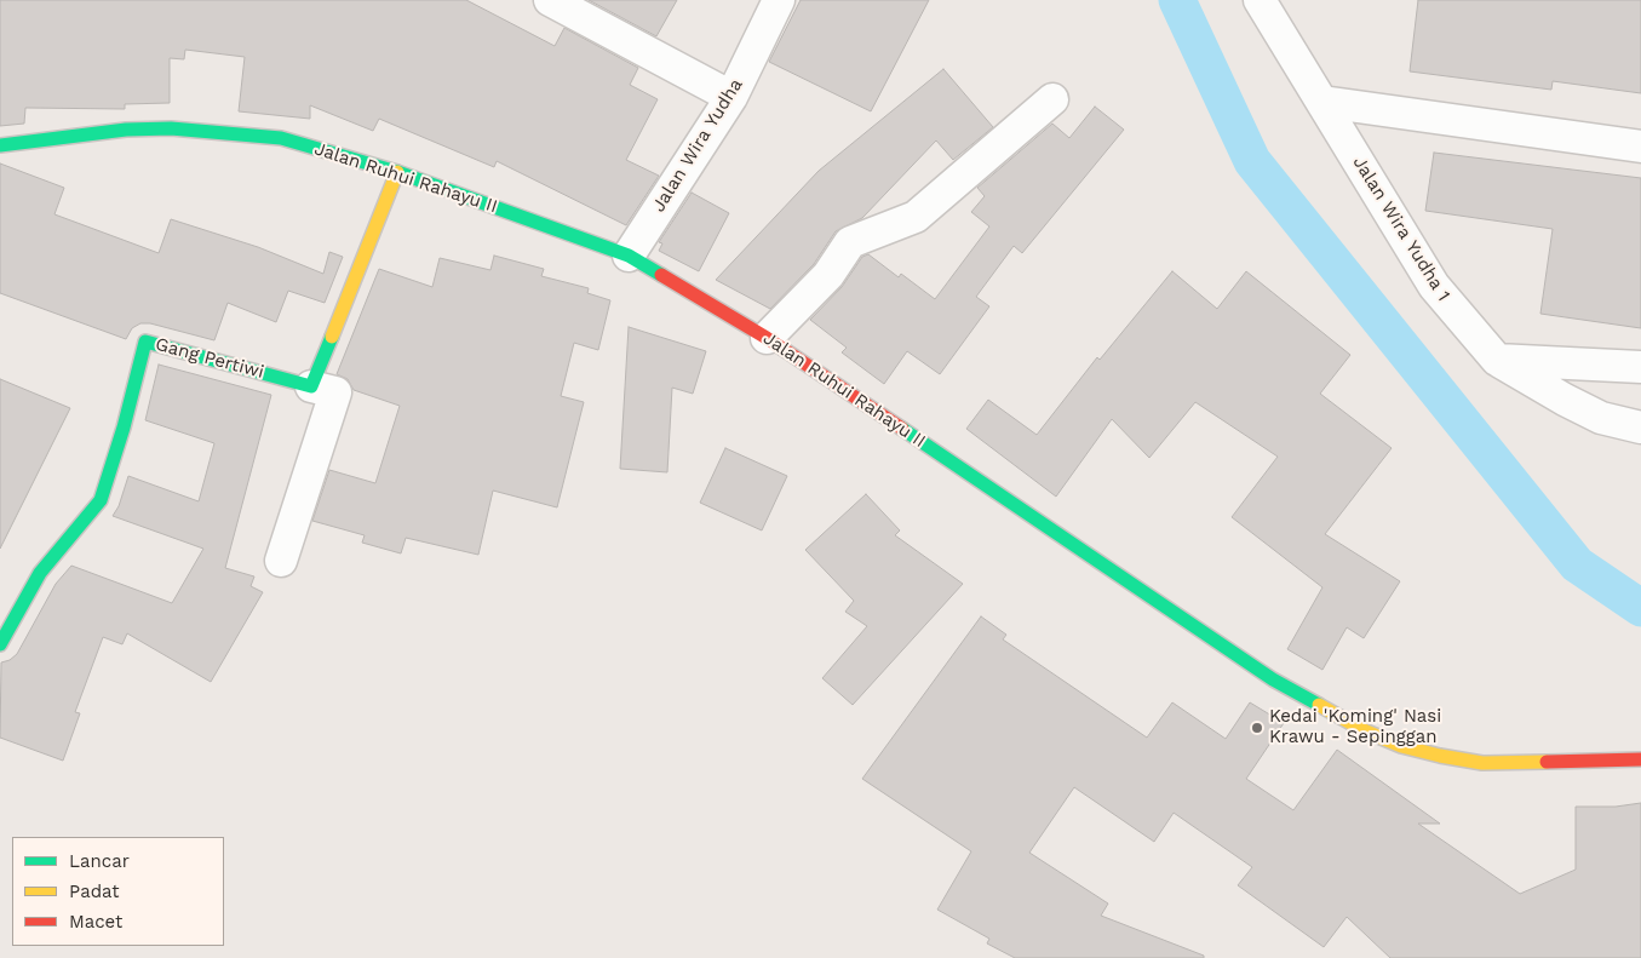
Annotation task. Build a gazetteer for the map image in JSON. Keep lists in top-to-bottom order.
{
  "streets": {
    "street": [
      "Jalan Wira Yudha",
      "Jalan Ruhui Rahayu II",
      "Jalan Wira Yudha 1",
      "Gang Pertiwi"
    ]
  },
  "crossings": [
    ["Jalan Wira Yudha", "Jalan Ruhui Rahayu II"]
  ],
  "places": ["Kedai 'Koming' Nasi Krawu - Sepinggan"],
  "legend": ["Lancar", "Padat", "Macet"]
}
